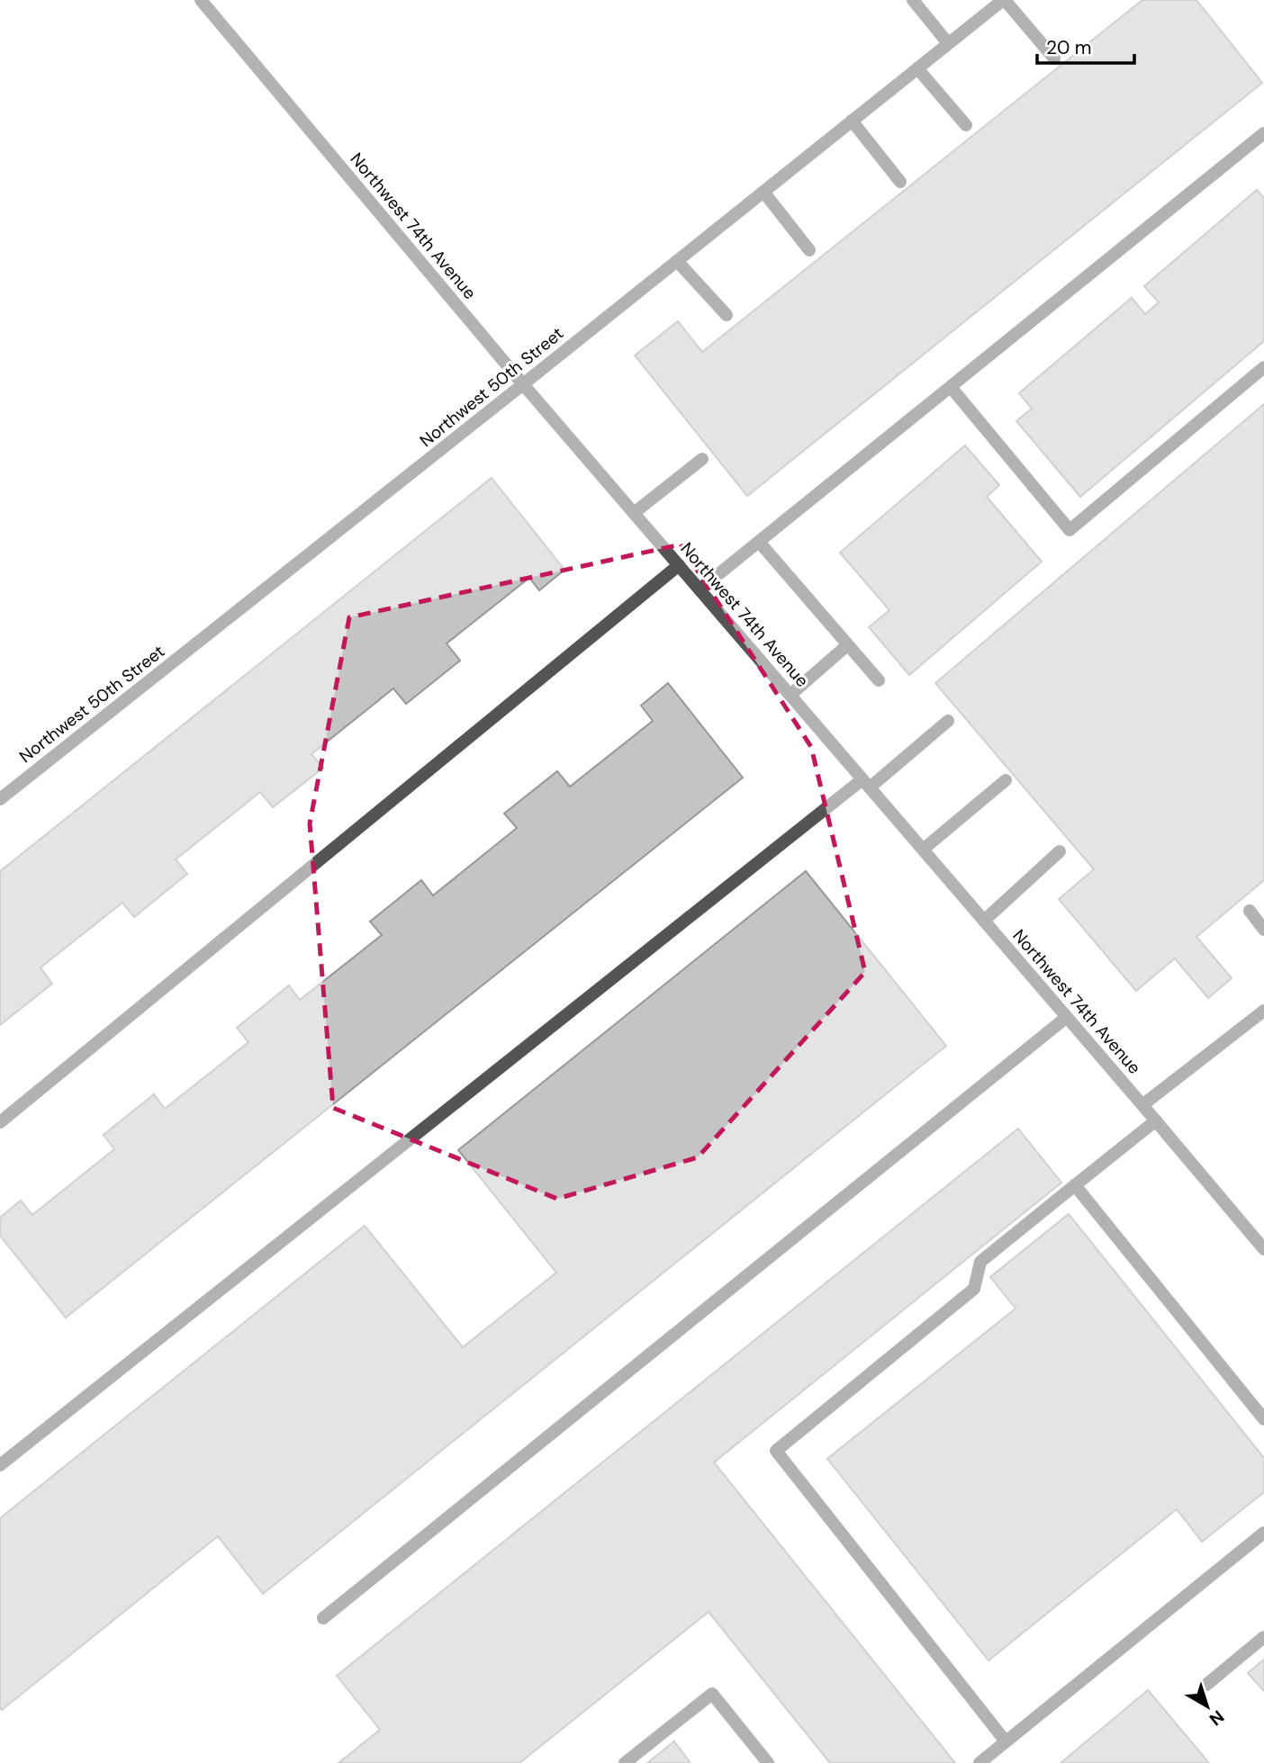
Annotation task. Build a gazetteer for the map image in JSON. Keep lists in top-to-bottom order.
{
  "streets": {
    "street": ["Northwest 74th Avenue", "Northwest 50th Street"]
  },
  "crossings": [
    ["Northwest 74th Avenue", "Northwest 50th Street"]
  ],
  "scale_bar": "20 m",
  "north": "bottom right"
}
